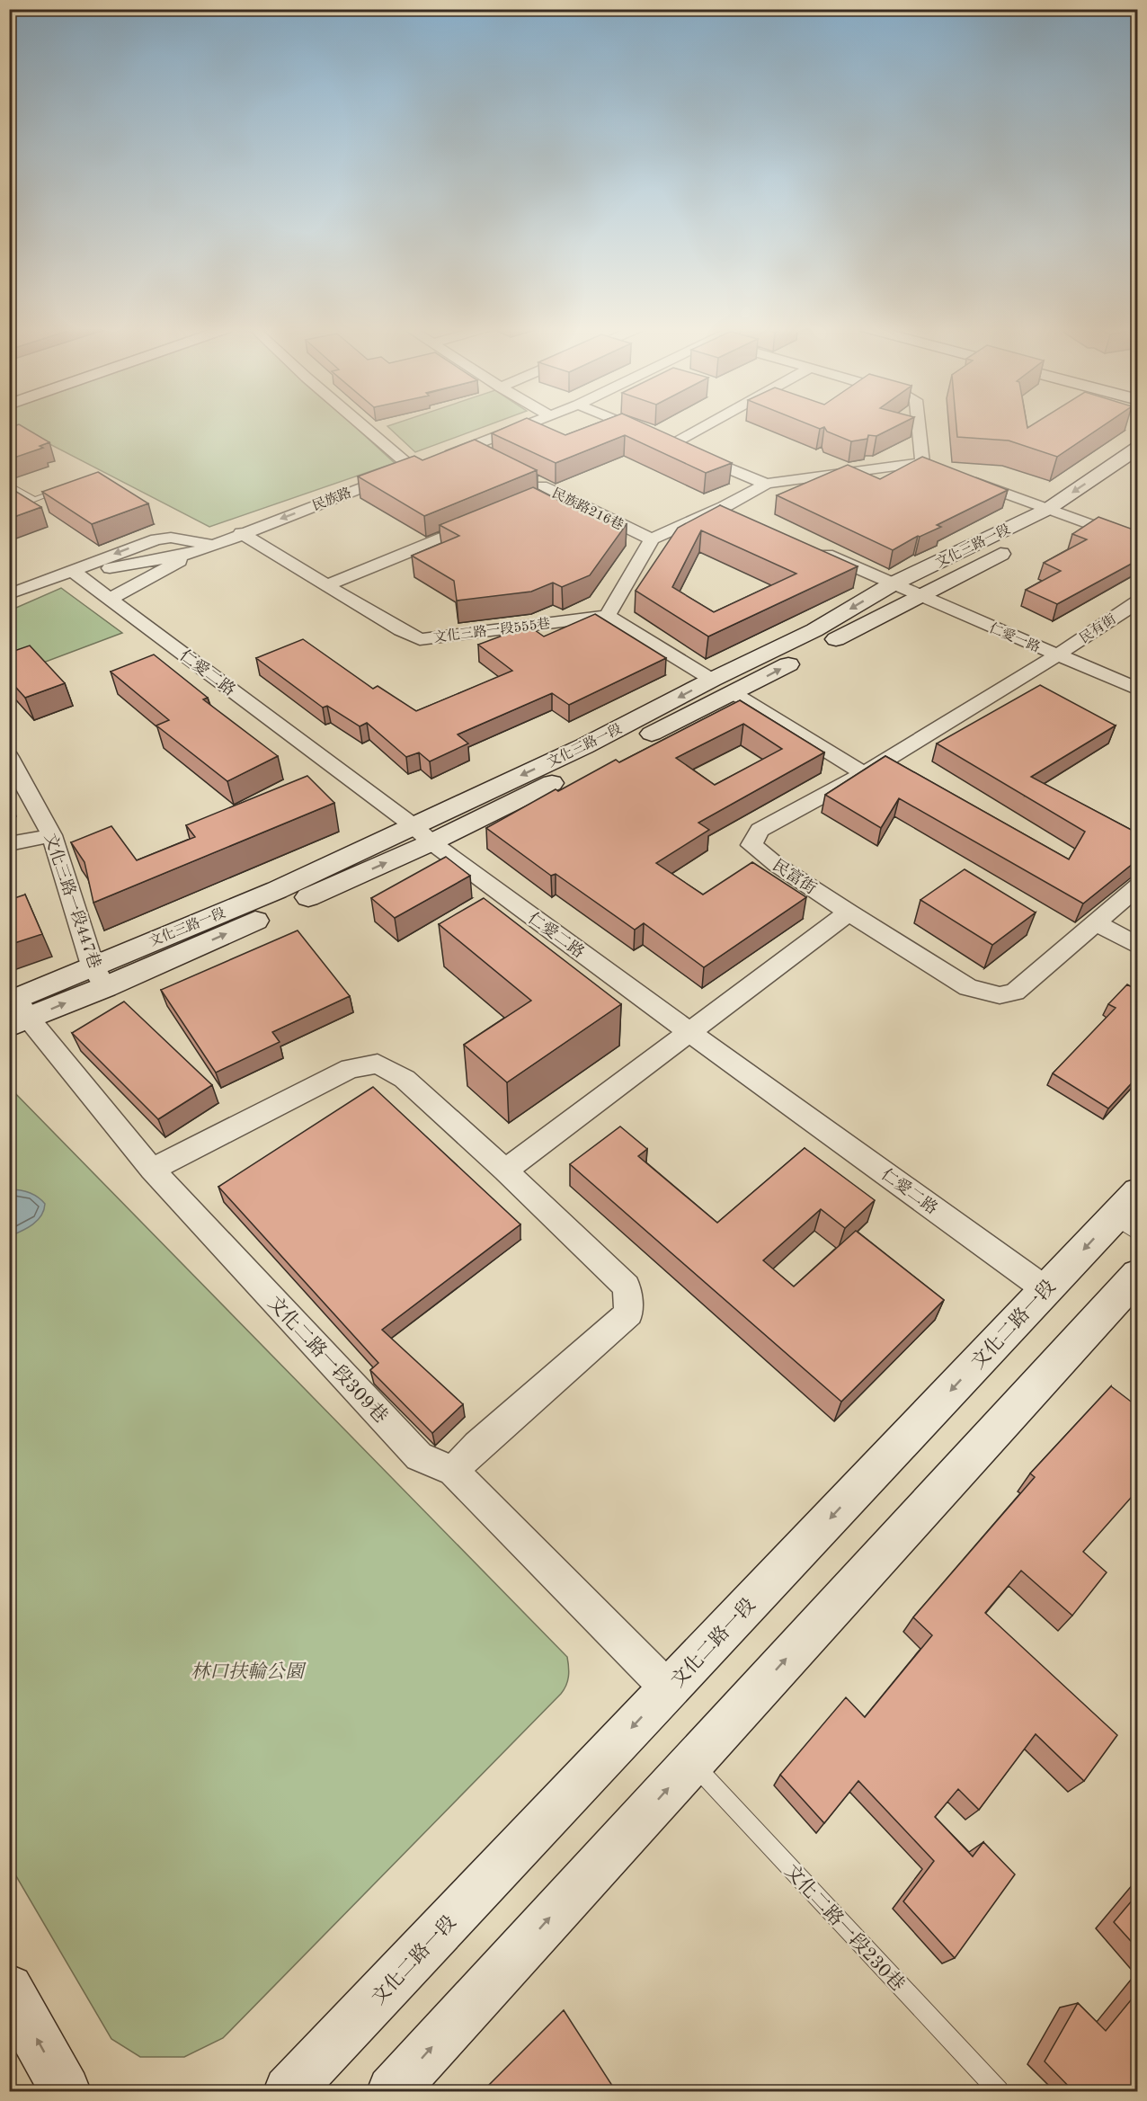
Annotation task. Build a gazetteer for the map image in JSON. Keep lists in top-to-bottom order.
{
  "streets": {
    "street": [
      "民族路",
      "民族路216巷",
      "文化三路一段",
      "民有街",
      "文化三路一段555巷",
      "仁愛一路",
      "仁愛二路",
      "民富街",
      "文化三路一段447巷",
      "文化二路一段",
      "文化二路一段309巷"
    ],
    "lane": ["文化二路一段230巷"]
  },
  "crossings": [
    ["民族路", "文化三路一段555巷"],
    ["文化三路一段", "仁愛一路"],
    ["文化三路一段", "仁愛二路"],
    ["文化三路一段", "文化三路一段447巷"],
    ["文化三路一段", "文化二路一段309巷"],
    ["民有街", "仁愛一路"],
    ["民有街", "民富街"],
    ["仁愛一路", "民富街"],
    ["仁愛二路", "文化二路一段"],
    ["文化二路一段", "文化二路一段309巷"]
  ],
  "parks": ["林口扶輪公園"]
}
